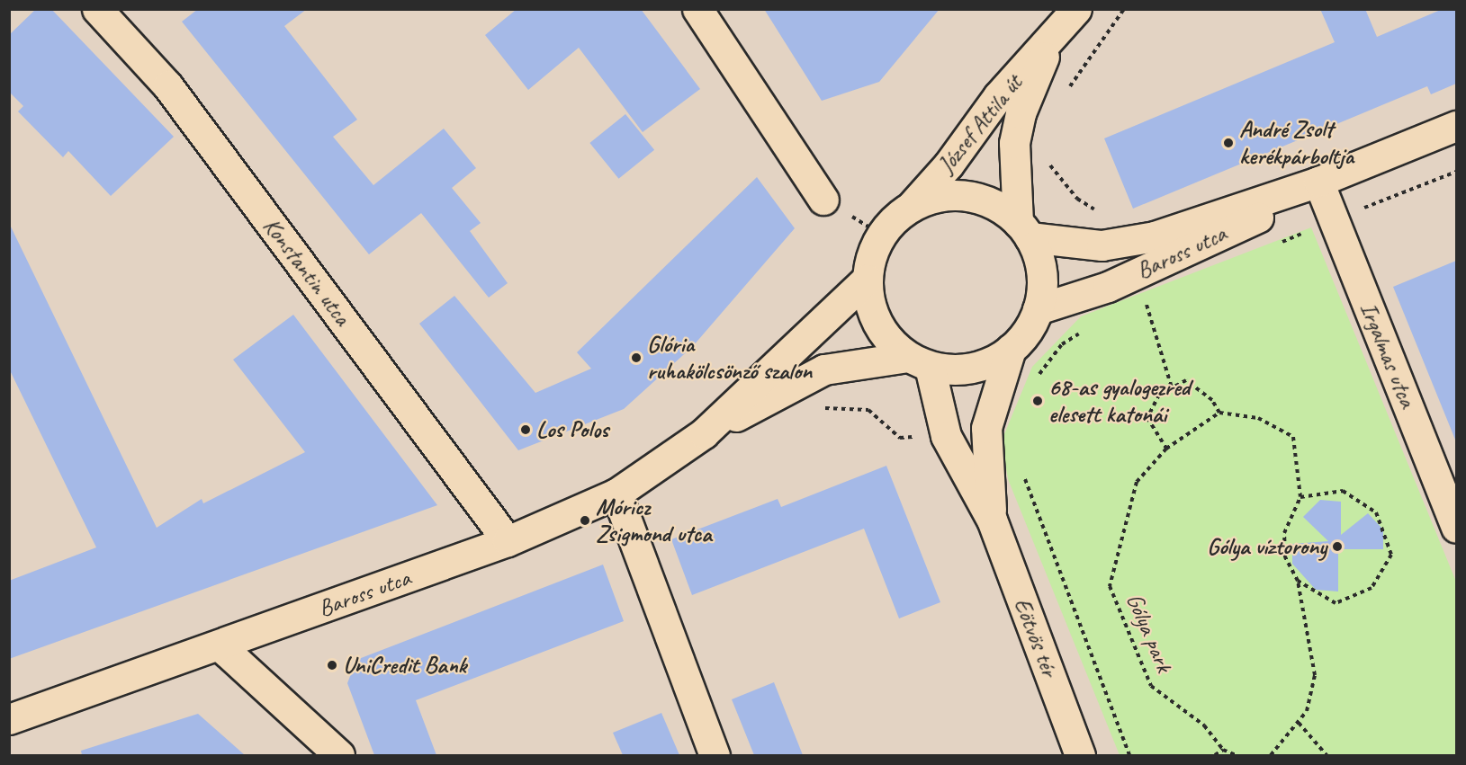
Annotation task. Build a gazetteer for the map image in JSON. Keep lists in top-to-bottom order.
{
  "streets": {
    "street": [
      "József Attila út",
      "Baross utca",
      "Konstantin utca",
      "Irgalmas utca",
      "Eötvös tér"
    ],
    "path": ["Gólya park"]
  },
  "crossings": [
    ["József Attila út", "Baross utca"],
    ["József Attila út", "Eötvös tér"],
    ["Baross utca", "Konstantin utca"],
    ["Baross utca", "Irgalmas utca"],
    ["Baross utca", "Eötvös tér"]
  ],
  "places": [
    "André Zsolt kerékpárboltja",
    "Glória ruhakölcsönző szalon",
    "68-as gyalogezred elesett katonái",
    "Los Polos",
    "Móricz Zsigmond utca",
    "Gólya víztorony",
    "UniCredit Bank"
  ]
}
